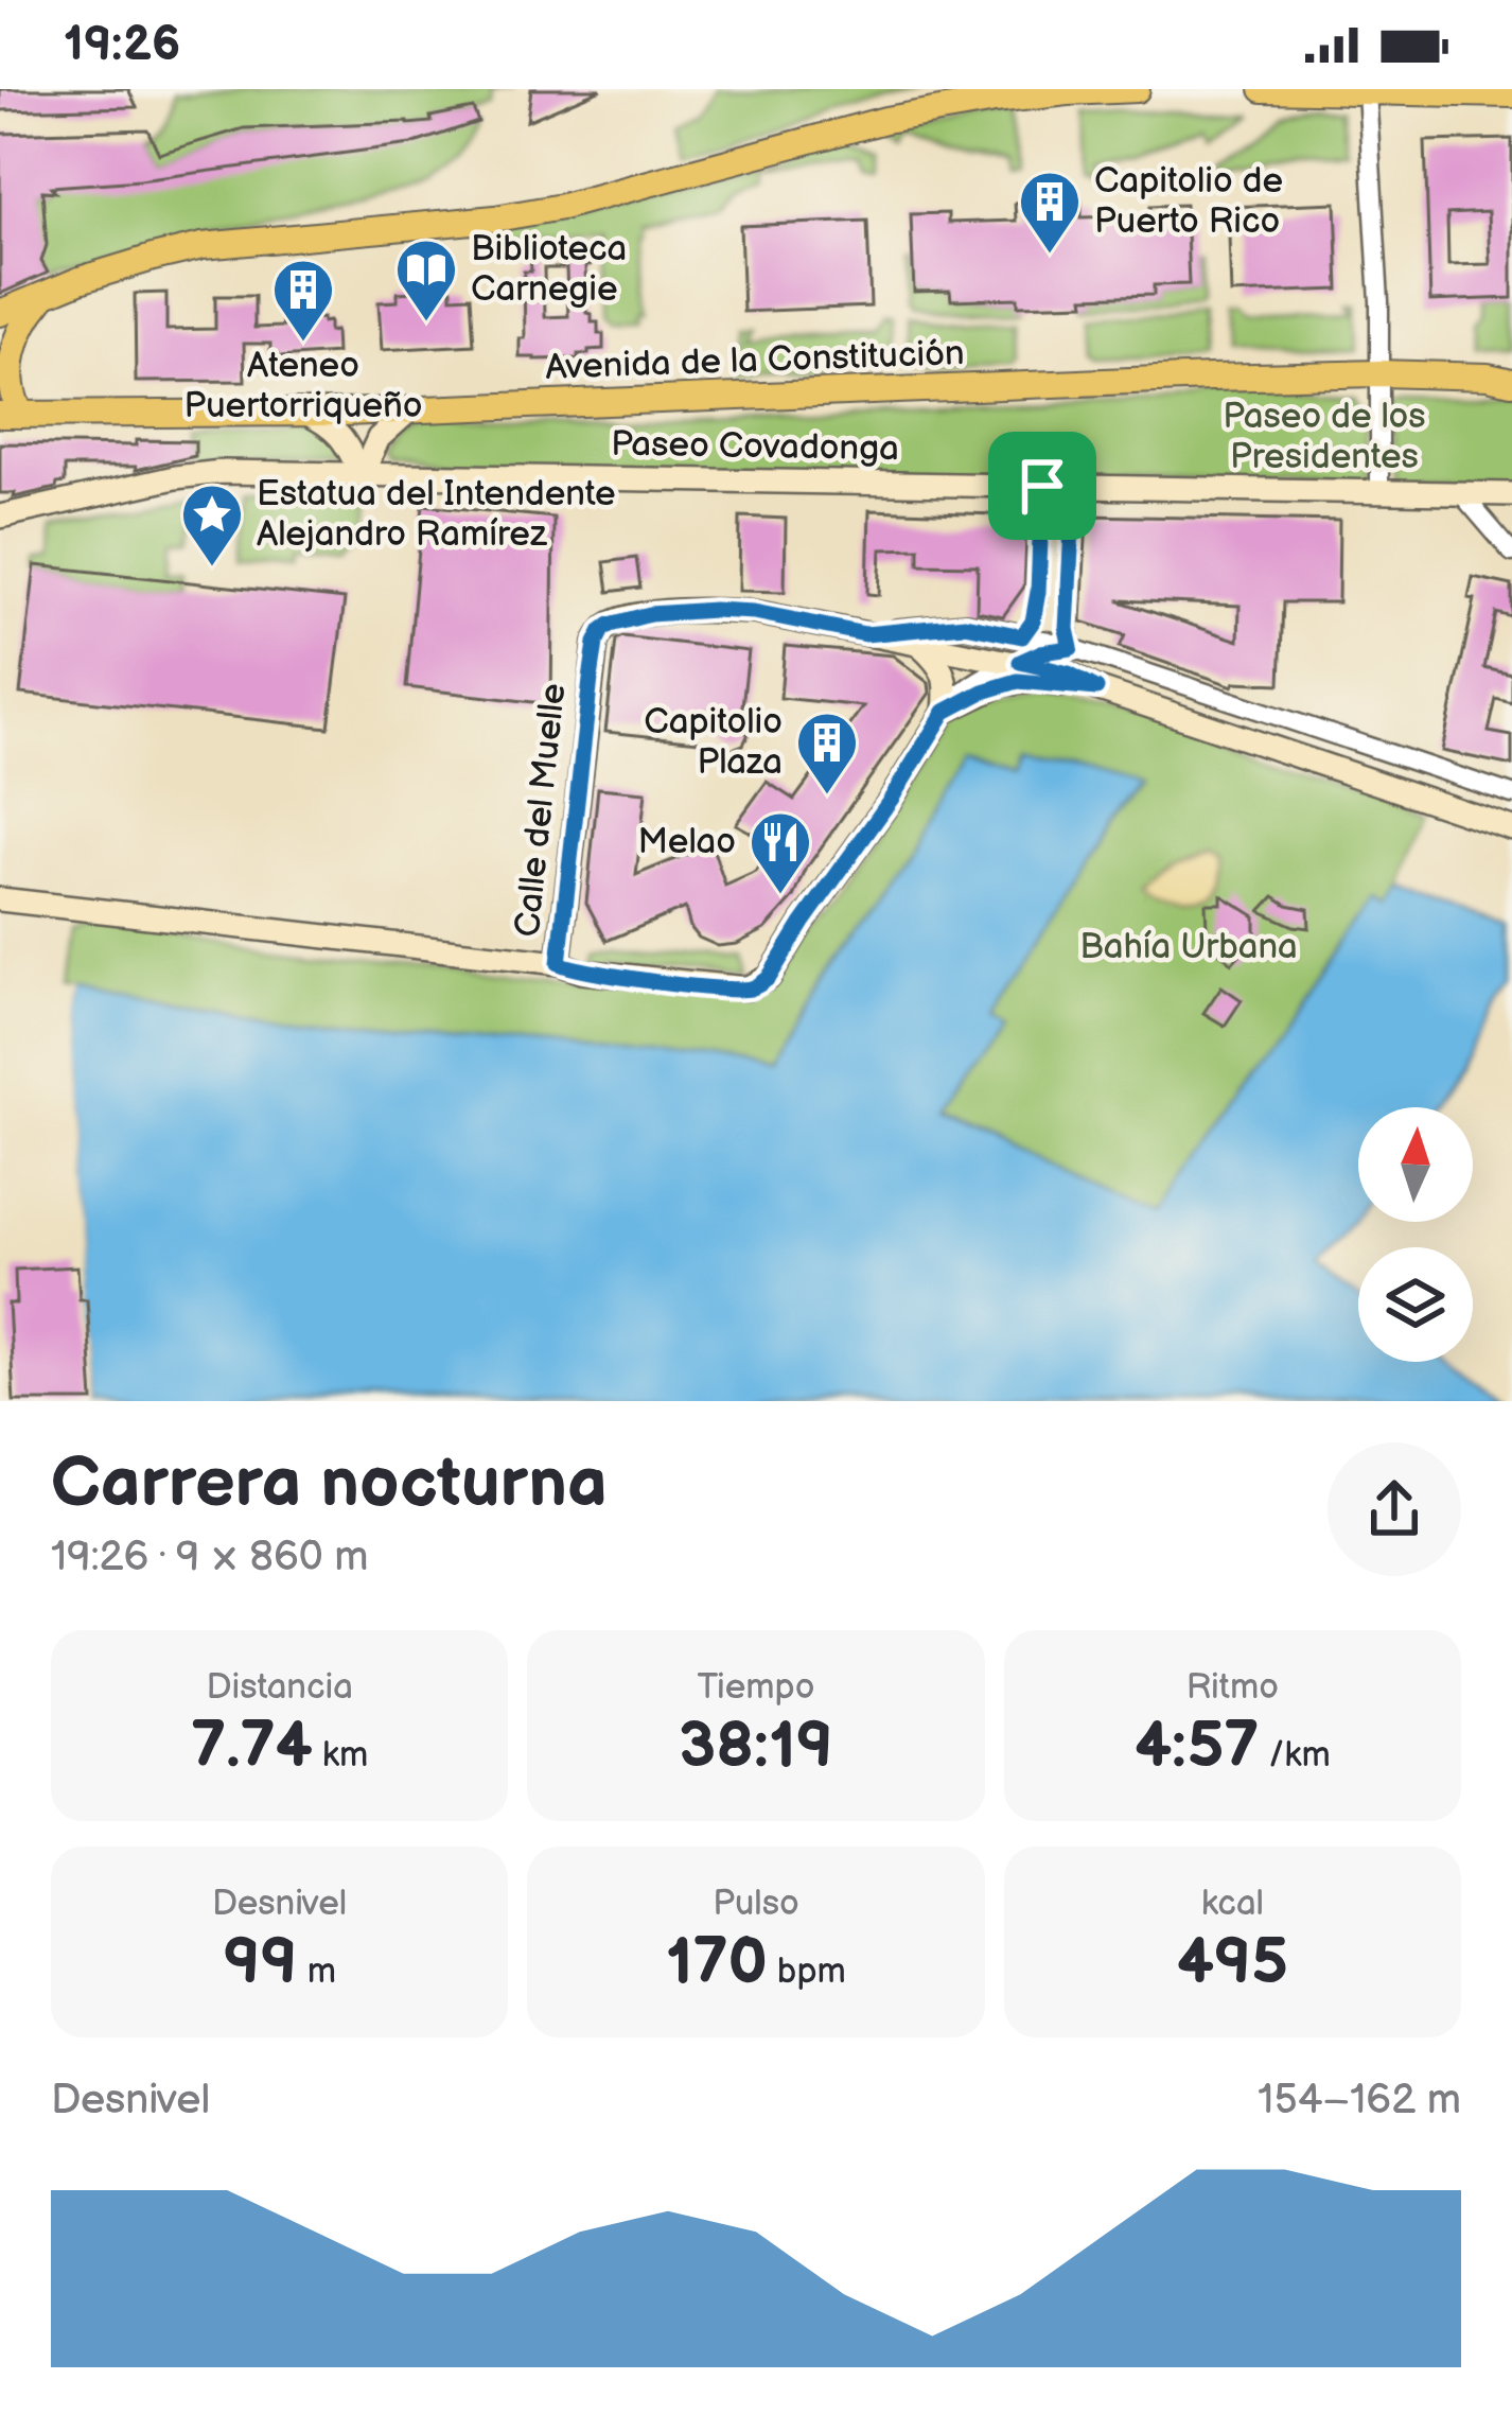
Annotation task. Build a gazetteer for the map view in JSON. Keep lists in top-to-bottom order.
{
  "streets": {
    "main road": ["Avenida de la Constitución", "Paseo Covadonga", "Calle del Muelle"]
  },
  "parks": ["Paseo de los Presidentes", "Bahía Urbana"],
  "places": {
    "building": ["Capitolio de Puerto Rico", "Ateneo Puertorriqueño", "Capitolio Plaza"],
    "library": ["Biblioteca Carnegie"],
    "place": ["Estatua del Intendente Alejandro Ramírez"],
    "restaurant": ["Melao"]
  },
  "north": "top",
  "page": {
    "status": "19:26",
    "heading": ["Carrera nocturna", "19:26 · 9 × 860 m"],
    "stats": [
      ["Distancia", "7.74 km"],
      ["Tiempo", "38:19"],
      ["Ritmo", "4:57 /km"],
      ["Desnivel", "99 m"],
      ["Pulso", "170 bpm"],
      ["kcal", "495"]
    ],
    "chart": ["Desnivel", "154–162 m"]
  }
}
